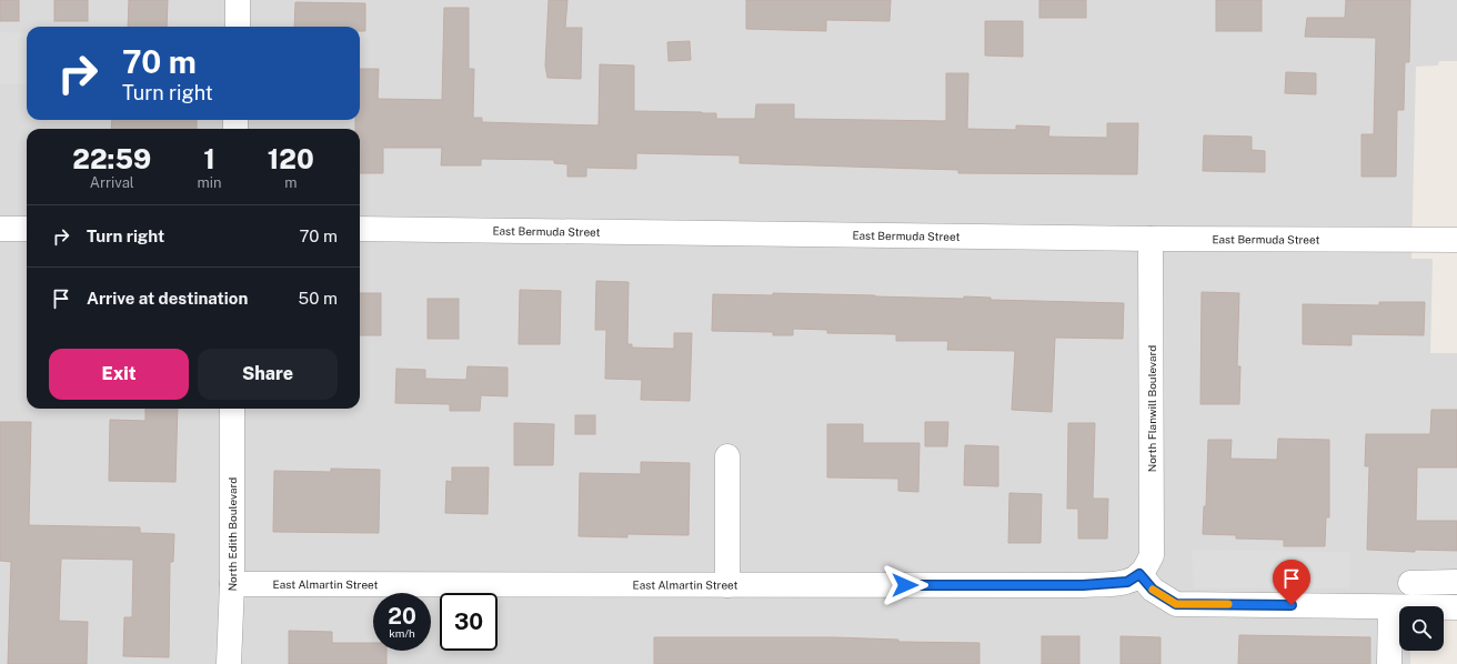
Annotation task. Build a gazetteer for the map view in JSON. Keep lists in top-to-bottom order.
{
  "streets": {
    "street": [
      "East Bermuda Street",
      "North Flanwill Boulevard",
      "North Edith Boulevard",
      "East Almartin Street"
    ]
  },
  "crossings": [
    ["East Bermuda Street", "North Flanwill Boulevard"],
    ["North Flanwill Boulevard", "East Almartin Street"],
    ["North Edith Boulevard", "East Almartin Street"]
  ],
  "page": {
    "turn": ["70 m", "Turn right"],
    "eta": [
      "22:59",
      "Arrival",
      "1",
      "min",
      "120",
      "m"
    ],
    "list": [
      {
        "name": "Turn right",
        "value": "70 m"
      },
      {
        "name": "Arrive at destination",
        "value": "50 m"
      }
    ],
    "buttons": ["Exit", "Share"],
    "speed": "20 km/h",
    "limit": "30"
  }
}
